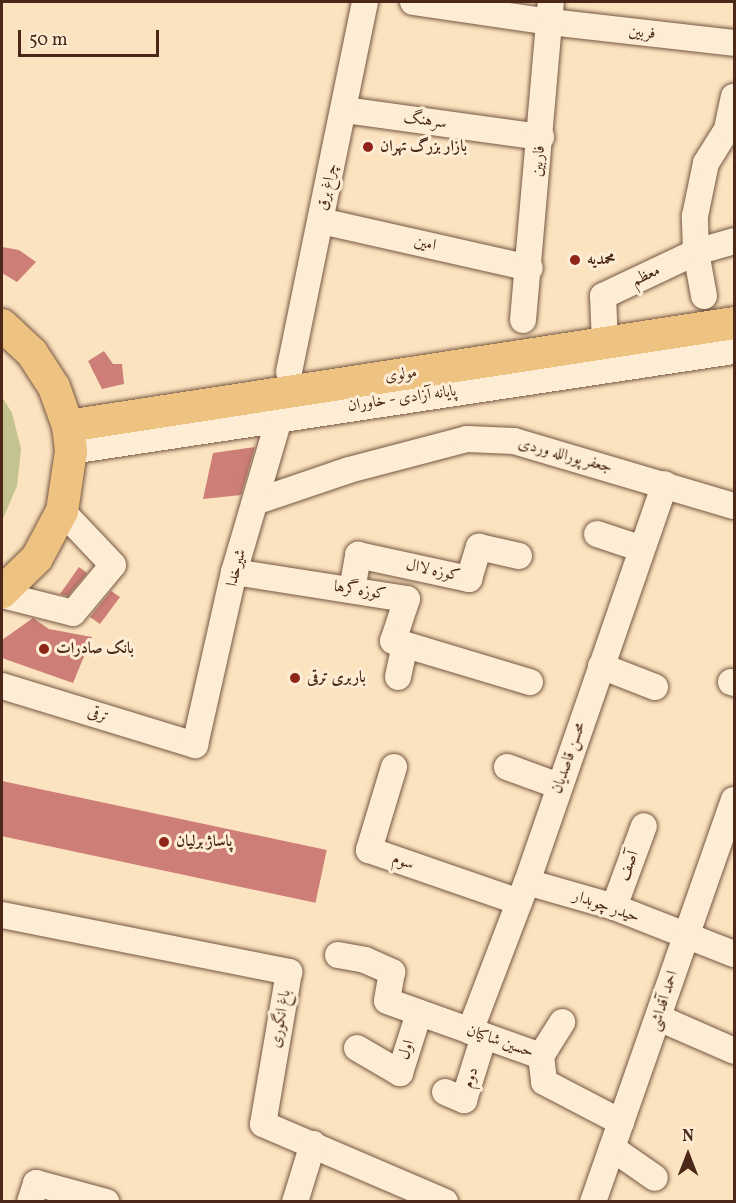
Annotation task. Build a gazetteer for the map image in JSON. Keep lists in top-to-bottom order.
{
  "streets": {
    "main road": ["مولوی"],
    "street": [
      "فربین",
      "سرهنگ",
      "فاربین",
      "چراغ برق",
      "امین",
      "معظم",
      "پایانه آزادی - خاوران",
      "جعفر پورالله وردی",
      "شیرخدا",
      "کوزه لاال",
      "کوزه‌گرها",
      "ترقی",
      "محسن قاصدیان",
      "سوم",
      "آصف",
      "حیدر چوبدار",
      "احمد آقداشی",
      "باغ انگوری",
      "حسین شاکیان",
      "اول",
      "دوم"
    ]
  },
  "crossings": [
    ["فربین", "فاربین"],
    ["سرهنگ", "فاربین"],
    ["سرهنگ", "چراغ برق"],
    ["فاربین", "امین"],
    ["چراغ برق", "امین"],
    ["چراغ برق", "مولوی"],
    ["چراغ برق", "پایانه آزادی - خاوران"],
    ["چراغ برق", "شیرخدا"],
    ["معظم", "مولوی"],
    ["مولوی", "پایانه آزادی - خاوران"],
    ["مولوی", "شیرخدا"],
    ["پایانه آزادی - خاوران", "شیرخدا"],
    ["جعفر پورالله وردی", "شیرخدا"],
    ["جعفر پورالله وردی", "محسن قاصدیان"],
    ["شیرخدا", "کوزه‌گرها"],
    ["شیرخدا", "ترقی"],
    ["کوزه لاال", "کوزه‌گرها"],
    ["محسن قاصدیان", "سوم"],
    ["محسن قاصدیان", "حیدر چوبدار"],
    ["محسن قاصدیان", "حسین شاکیان"],
    ["محسن قاصدیان", "دوم"],
    ["سوم", "حیدر چوبدار"],
    ["آصف", "حیدر چوبدار"],
    ["حیدر چوبدار", "احمد آقداشی"],
    ["احمد آقداشی", "حسین شاکیان"],
    ["حسین شاکیان", "اول"],
    ["حسین شاکیان", "دوم"]
  ],
  "places": [
    "بازار بزرگ تهران",
    "محمدیه",
    "بانک صادرات",
    "باربری ترقی",
    "پاساژ برلیان"
  ],
  "scale_bar": "50 m",
  "north": "top"
}
